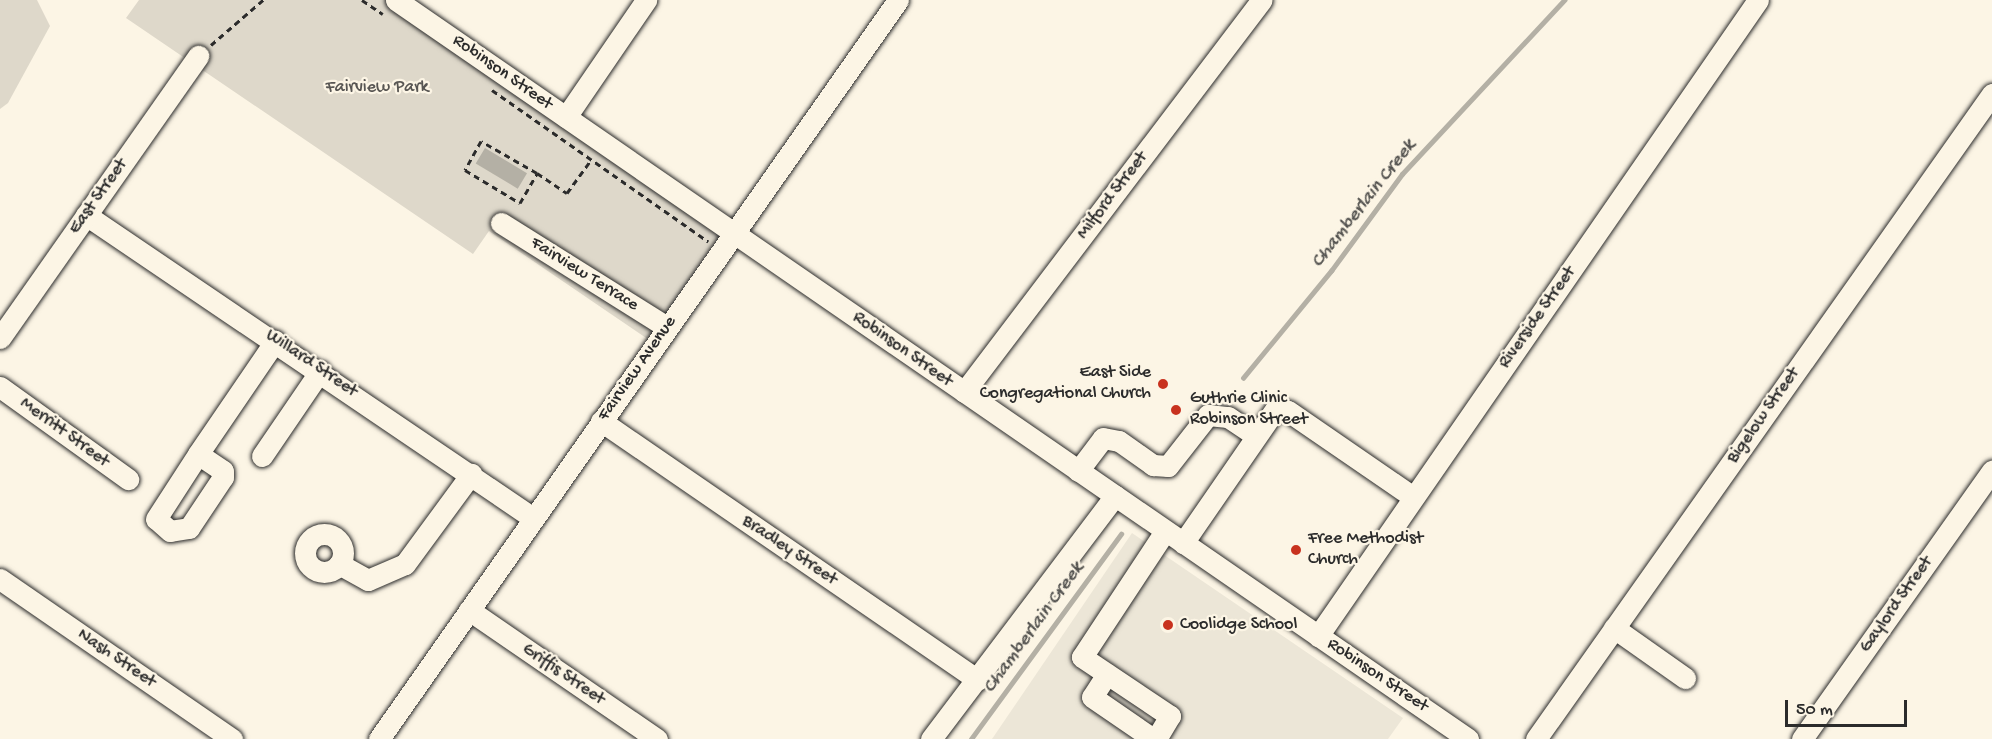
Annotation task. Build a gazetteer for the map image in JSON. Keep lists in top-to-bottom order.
{
  "streets": {
    "street": [
      "Robinson Street",
      "Milford Street",
      "East Street",
      "Fairview Terrace",
      "Riverside Street",
      "Willard Street",
      "Fairview Avenue",
      "Bigelow Street",
      "Merritt Street",
      "Bradley Street",
      "Gaylord Street",
      "Nash Street",
      "Griffis Street"
    ]
  },
  "crossings": [
    ["Robinson Street", "Milford Street"],
    ["Robinson Street", "Riverside Street"],
    ["Robinson Street", "Fairview Avenue"],
    ["East Street", "Willard Street"],
    ["Fairview Terrace", "Fairview Avenue"],
    ["Willard Street", "Fairview Avenue"],
    ["Fairview Avenue", "Bradley Street"],
    ["Fairview Avenue", "Griffis Street"]
  ],
  "water": ["Chamberlain Creek"],
  "parks": ["Fairview Park"],
  "places": [
    "East Side Congregational Church",
    "Guthrie Clinic Robinson Street",
    "Free Methodist Church",
    "Coolidge School"
  ],
  "scale_bar": "50 m"
}
